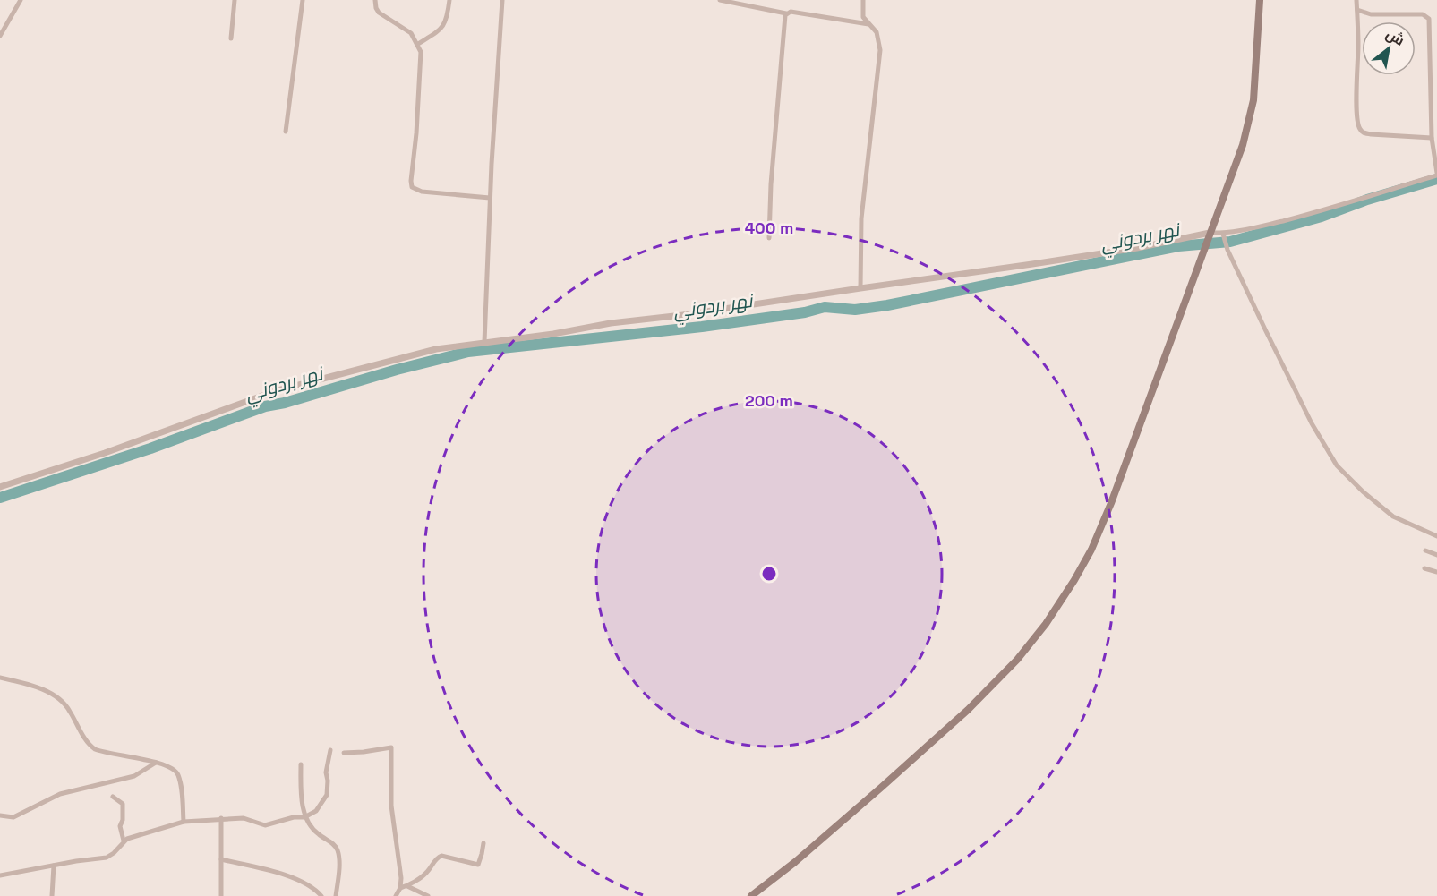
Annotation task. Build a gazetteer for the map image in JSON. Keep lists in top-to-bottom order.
{
  "water": ["نهر بردوني"],
  "north": "top right",
  "rings": ["400 m", "200 m"]
}
